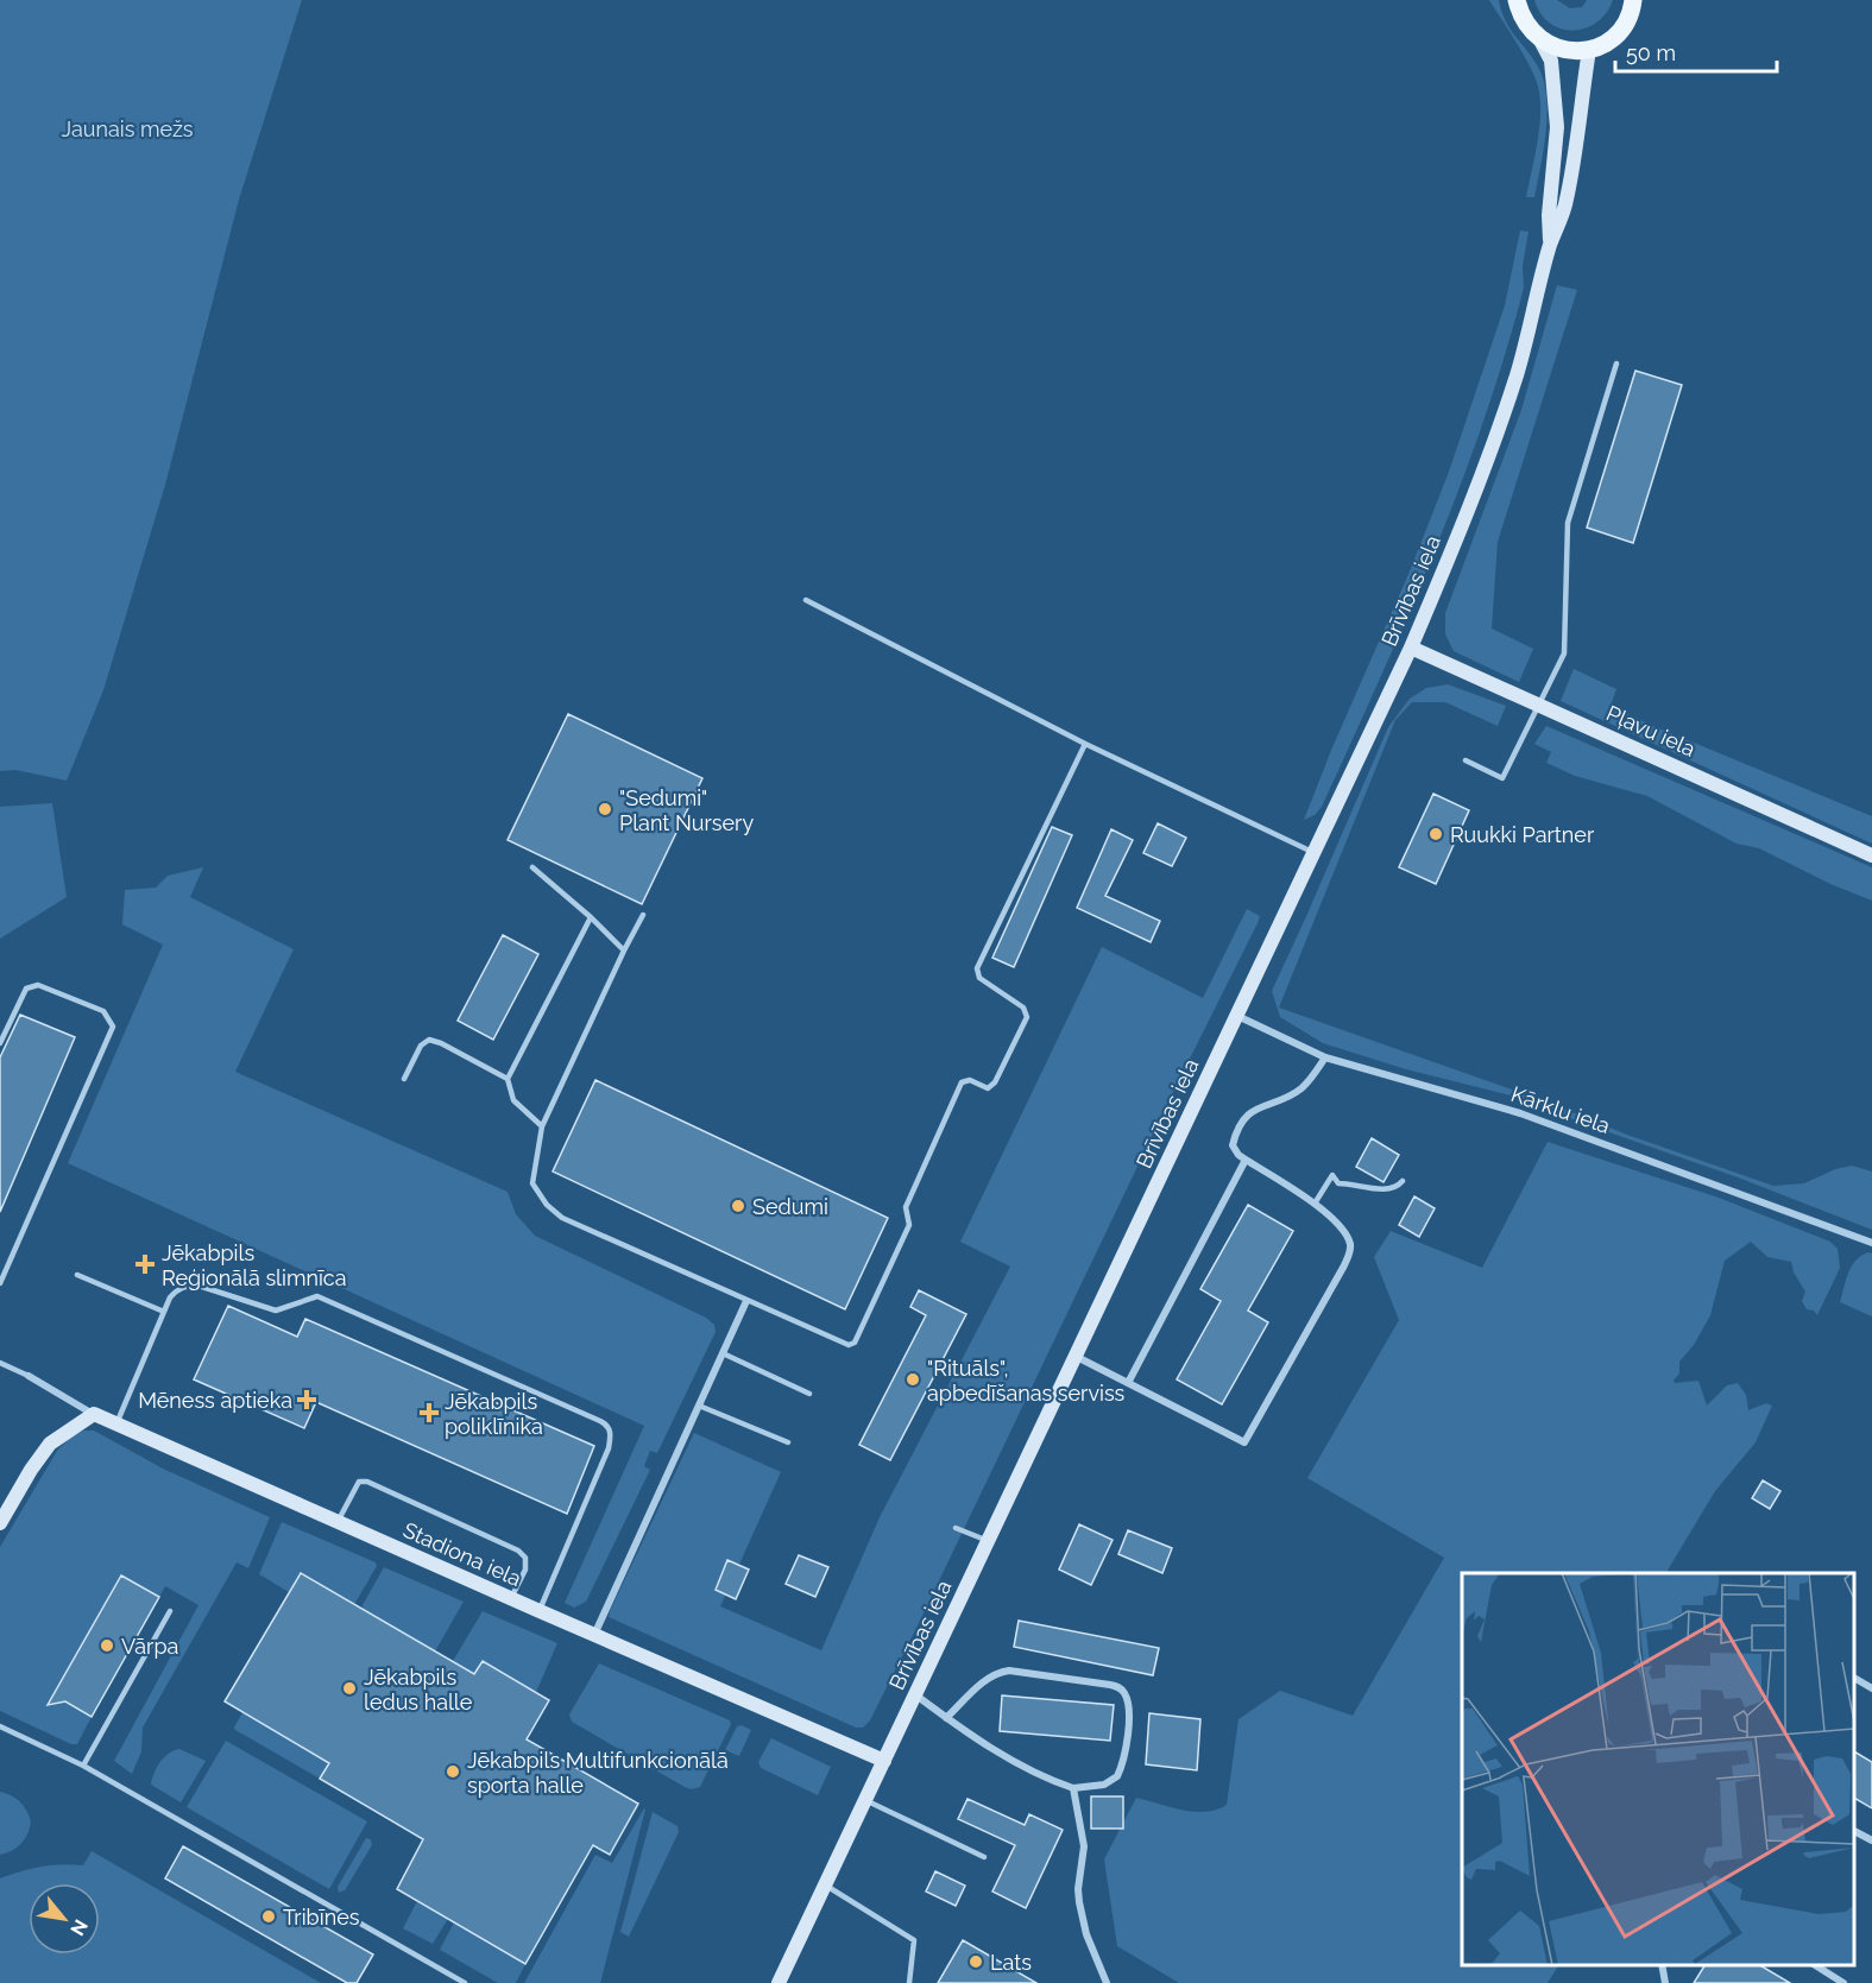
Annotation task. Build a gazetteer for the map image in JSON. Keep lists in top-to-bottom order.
{
  "streets": {
    "main road": ["Brīvības iela", "Pļavu iela", "Stadiona iela"],
    "street": ["Kārklu iela"]
  },
  "crossings": [
    ["Brīvības iela", "Pļavu iela"],
    ["Brīvības iela", "Kārklu iela"],
    ["Brīvības iela", "Stadiona iela"]
  ],
  "parks": ["Jaunais mežs"],
  "places": {
    "other": [
      "\"Sedumi\" Plant Nursery",
      "Ruukki Partner",
      "Sedumi",
      "\"Rituāls\", apbedīšanas serviss",
      "Vārpa",
      "Jēkabpils ledus halle",
      "Jēkabpils Multifunkcionālā sporta halle",
      "Tribīnes",
      "Lats"
    ],
    "health": ["Jēkabpils Reģionālā slimnīca", "Mēness aptieka", "Jēkabpils poliklīnika"]
  },
  "scale_bar": "50 m",
  "north": "bottom right"
}
